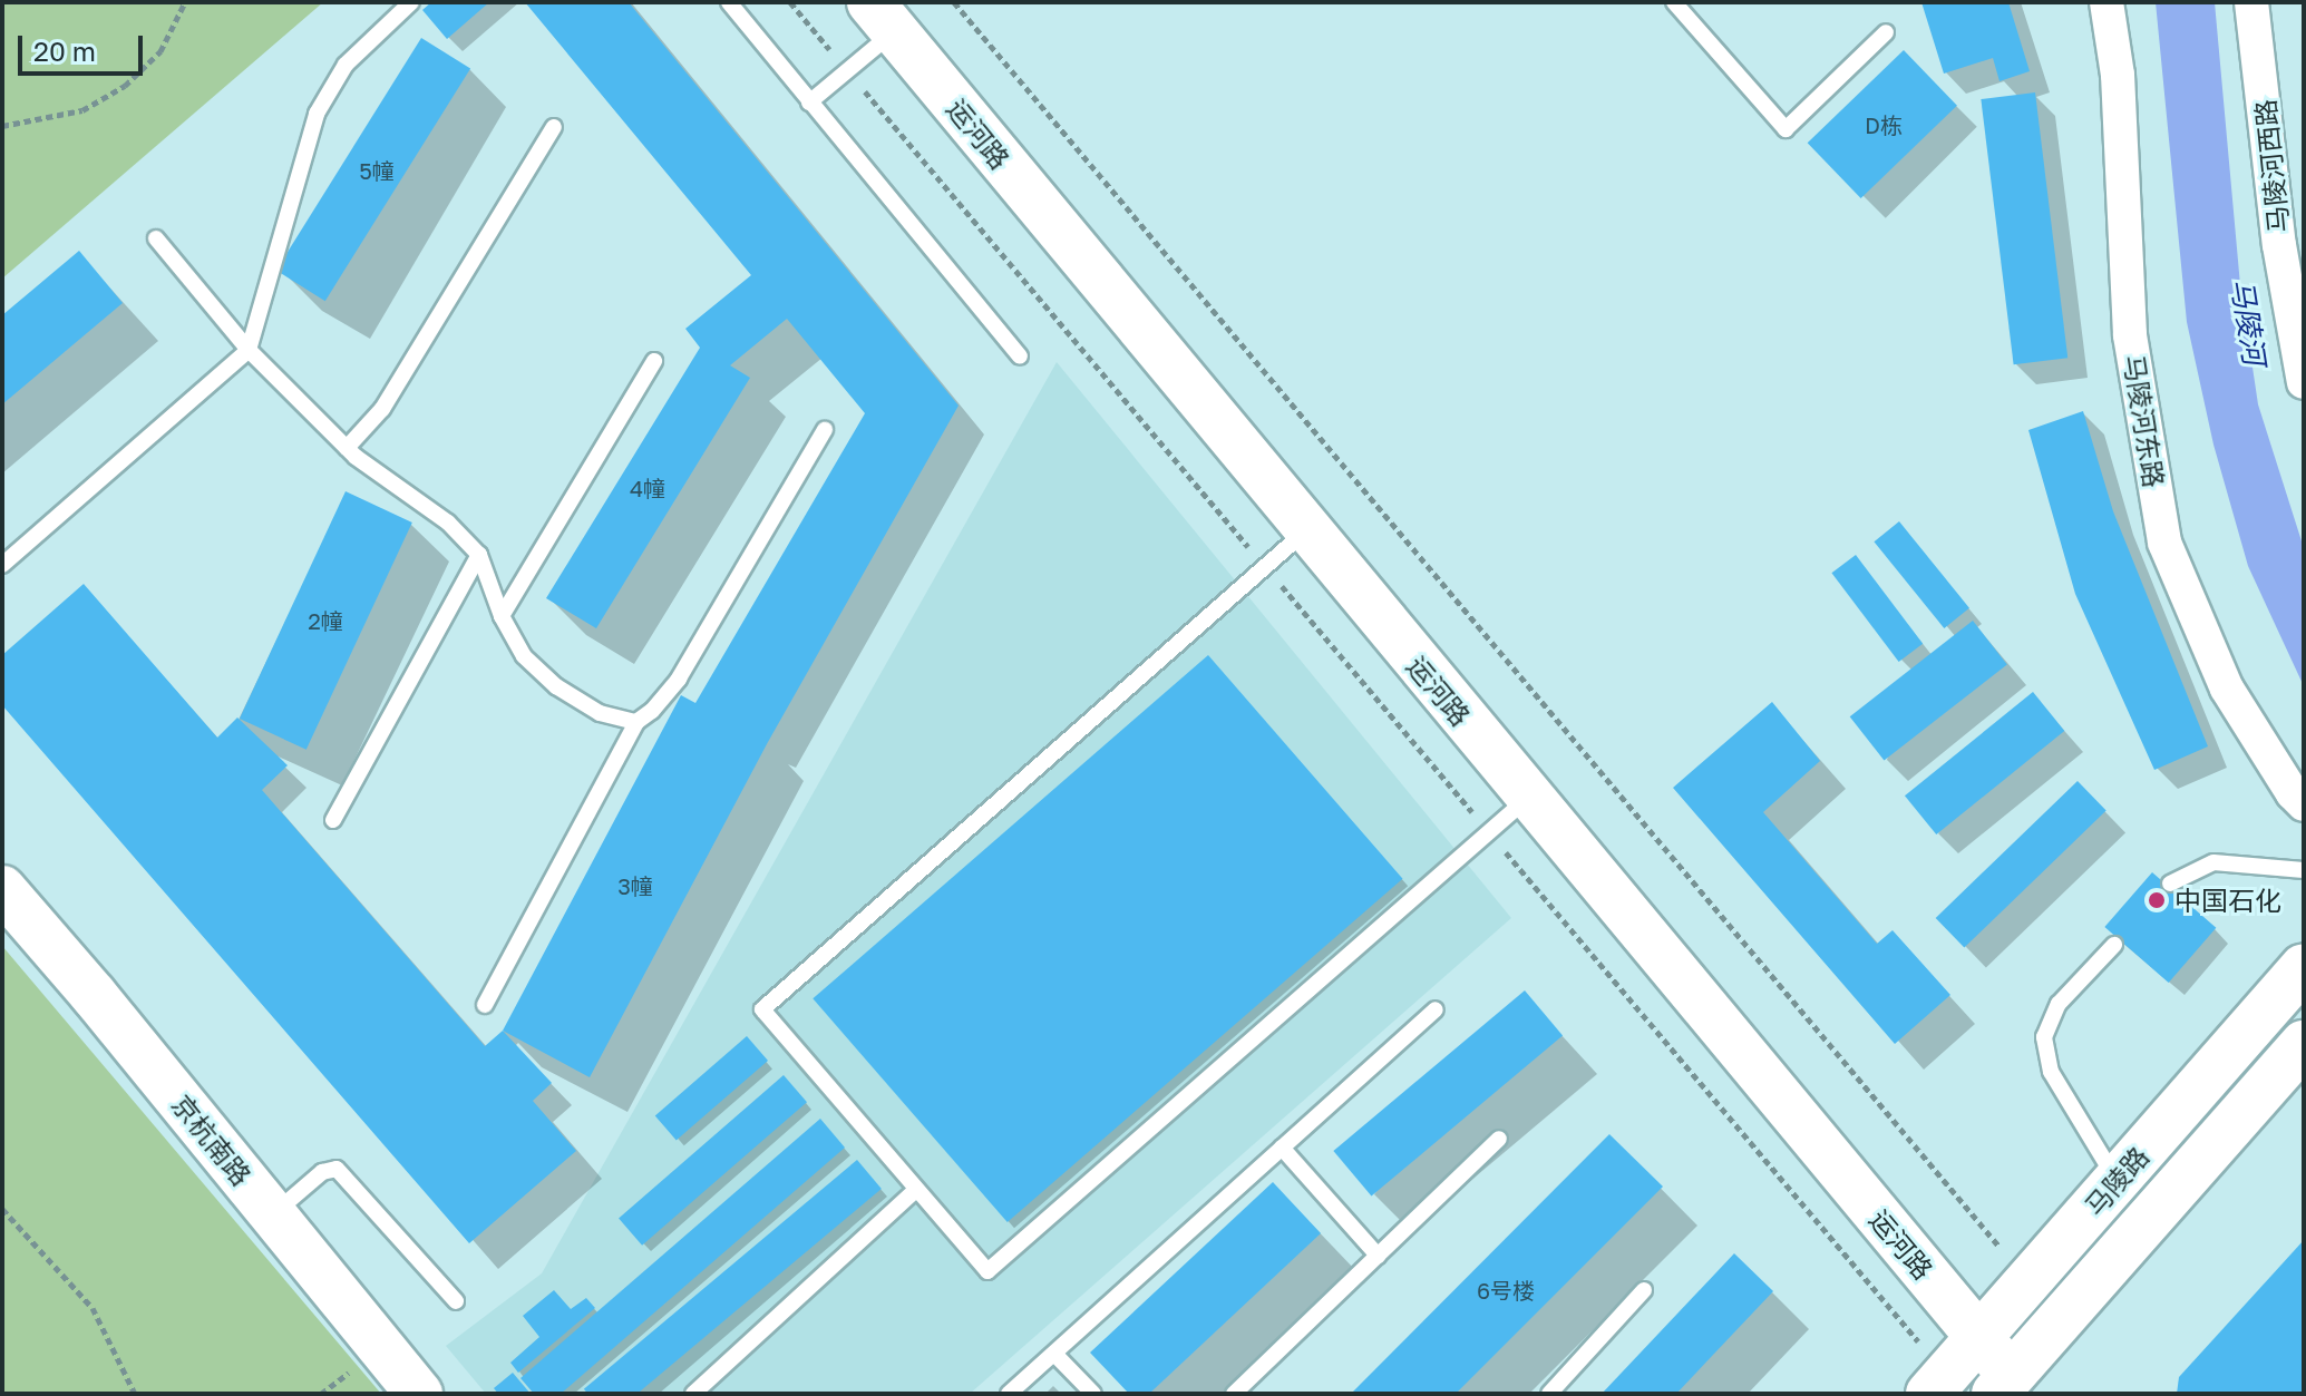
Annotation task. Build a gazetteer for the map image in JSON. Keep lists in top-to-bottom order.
{
  "streets": {
    "street": [
      "运河路",
      "马陵河西路",
      "马陵河东路",
      "京杭南路",
      "马陵路"
    ]
  },
  "crossings": [
    ["运河路", "马陵路"]
  ],
  "water": ["马陵河"],
  "places": ["中国石化"],
  "house_numbers": [
    "D栋",
    "5幢",
    "4幢",
    "2幢",
    "3幢",
    "6号楼"
  ],
  "scale_bar": "20 m"
}
